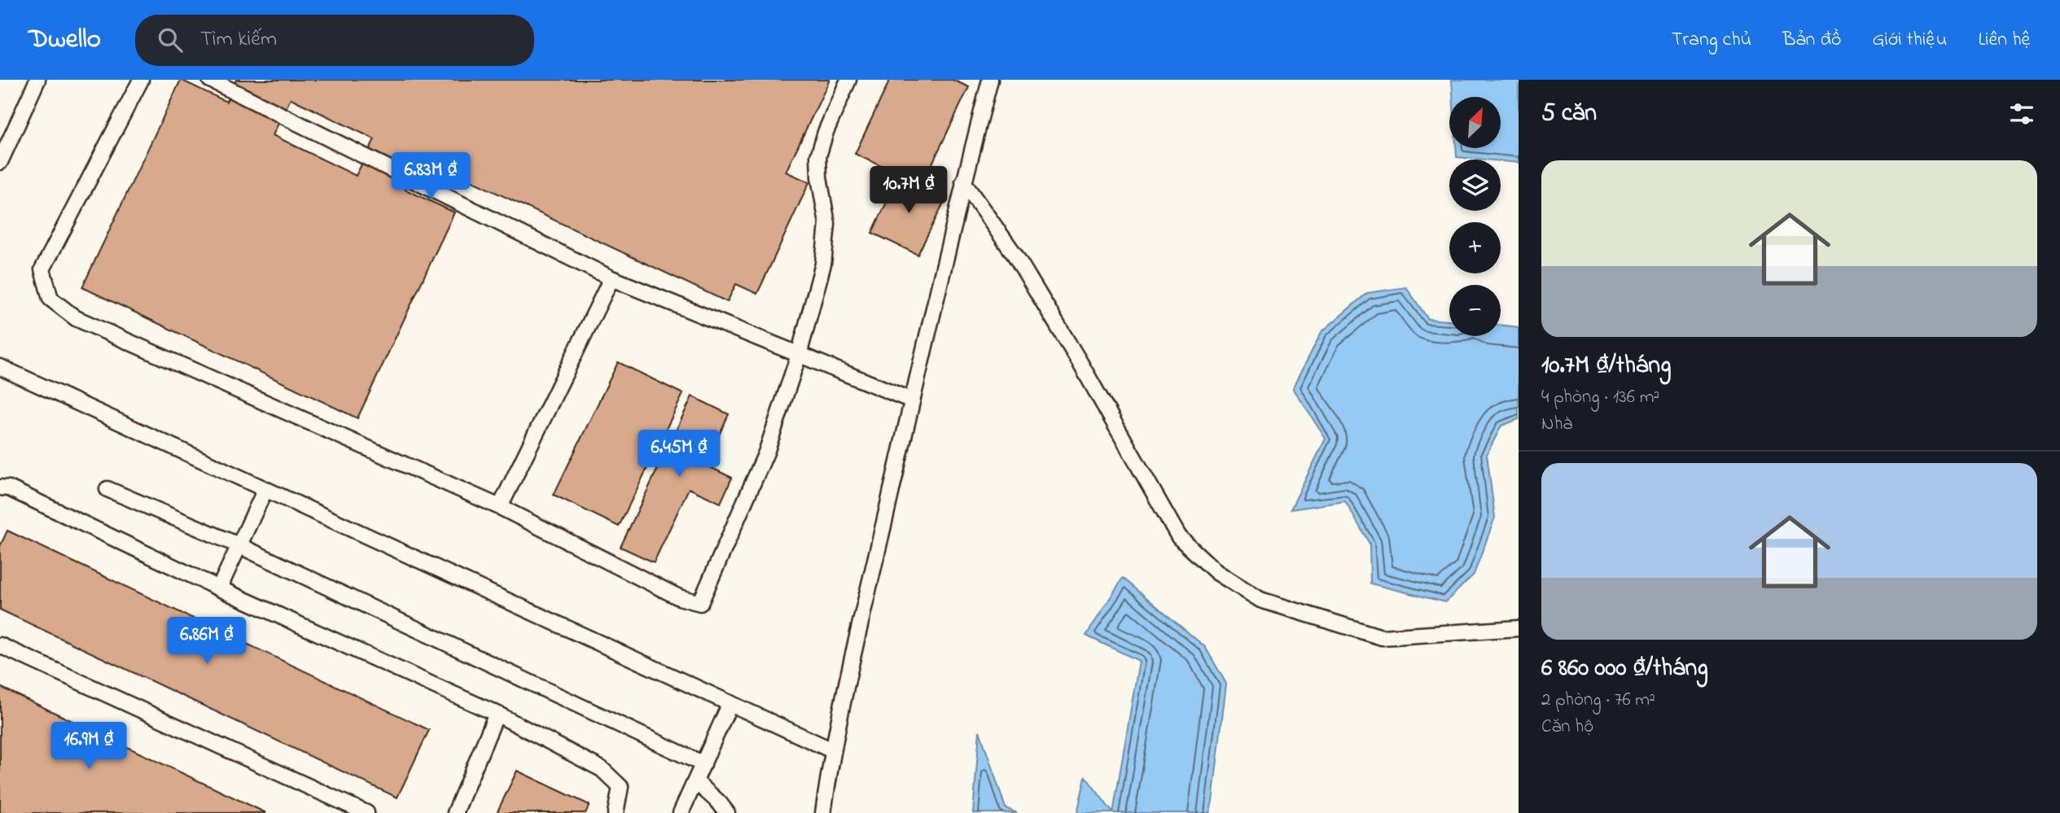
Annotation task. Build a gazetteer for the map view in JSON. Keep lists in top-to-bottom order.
{
  "north": "top right",
  "page": {
    "header": "Dwello",
    "search": "Tìm kiếm",
    "nav": [
      "Trang chủ",
      "Bản đồ",
      "Giới thiệu",
      "Liên hệ"
    ],
    "heading": "5 căn",
    "map_buttons": ["+", "−"],
    "list": [
      {
        "name": "10.7M ₫/tháng",
        "note": "4 phòng · 136 m² · Nhà"
      },
      {
        "name": "6 860 000 ₫/tháng",
        "note": "2 phòng · 76 m² · Căn hộ"
      }
    ],
    "price": [
      "6.83M ₫",
      "10.7M ₫",
      "6.45M ₫",
      "6.86M ₫",
      "16.9M ₫"
    ]
  }
}
